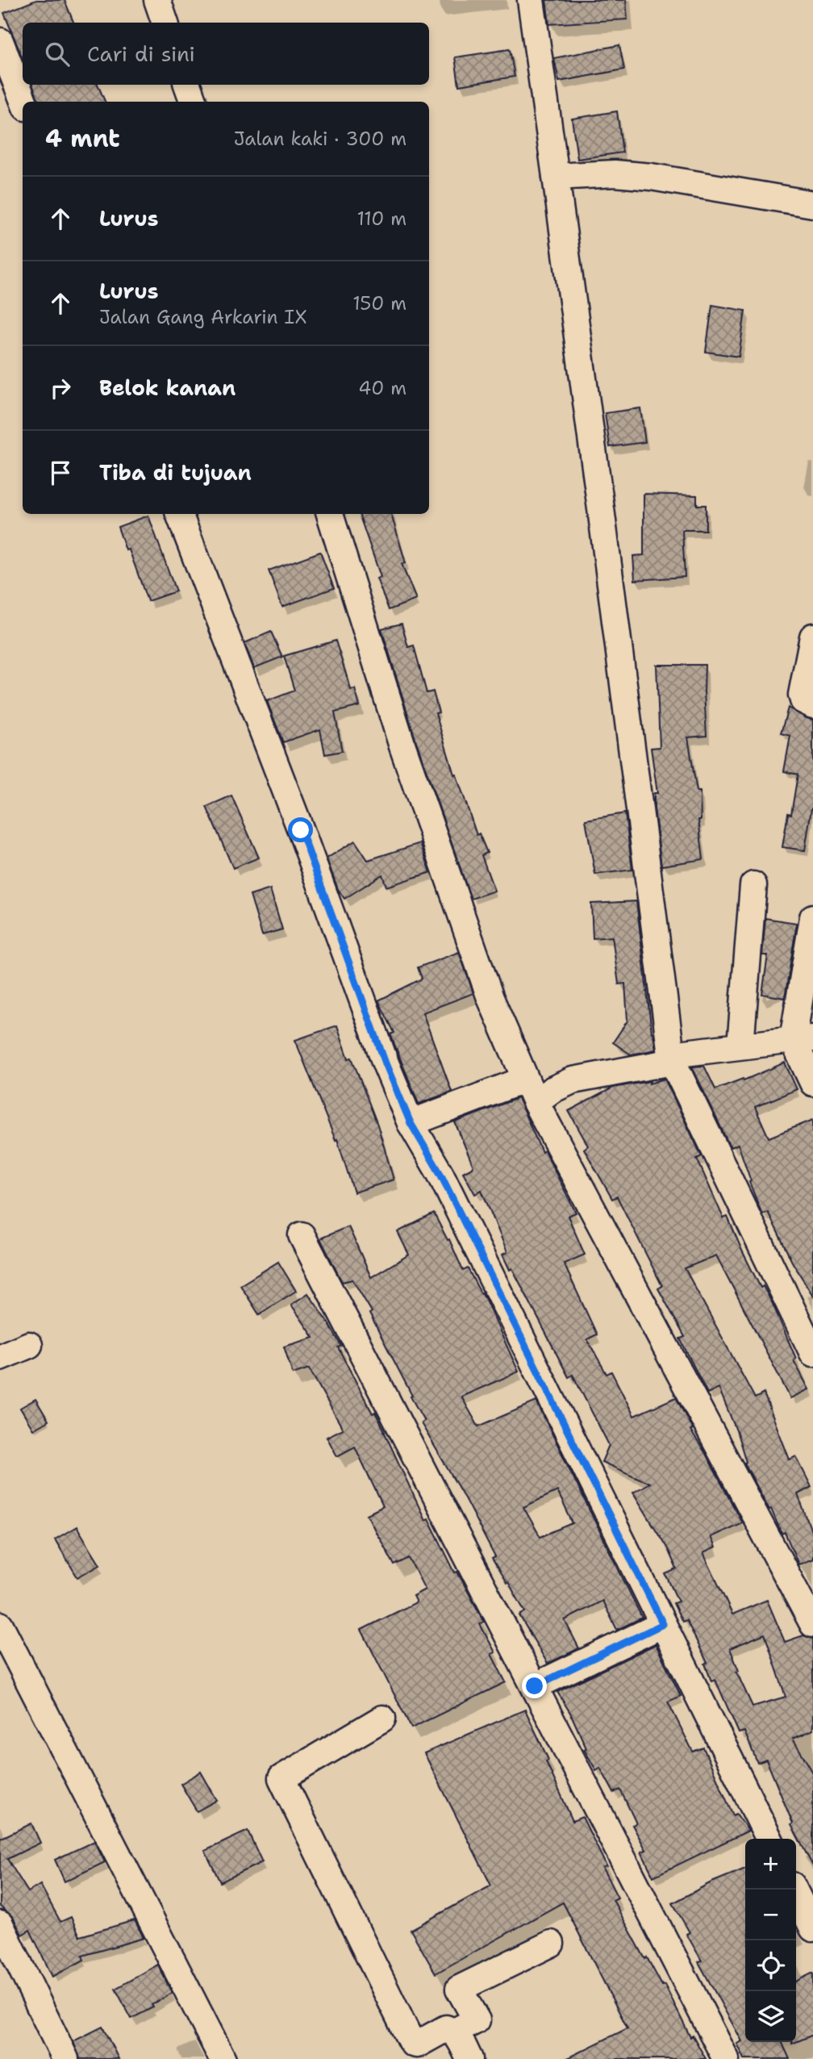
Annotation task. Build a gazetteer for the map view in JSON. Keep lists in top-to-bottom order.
{
  "page": {
    "search": "Cari di sini",
    "heading": ["4 mnt", "Jalan kaki · 300 m"],
    "list": [
      ["Lurus", "110 m"],
      ["Lurus", "Jalan Gang Arkarin IX", "150 m"],
      ["Belok kanan", "40 m"],
      "Tiba di tujuan"
    ],
    "map_buttons": ["+", "−"]
  }
}
